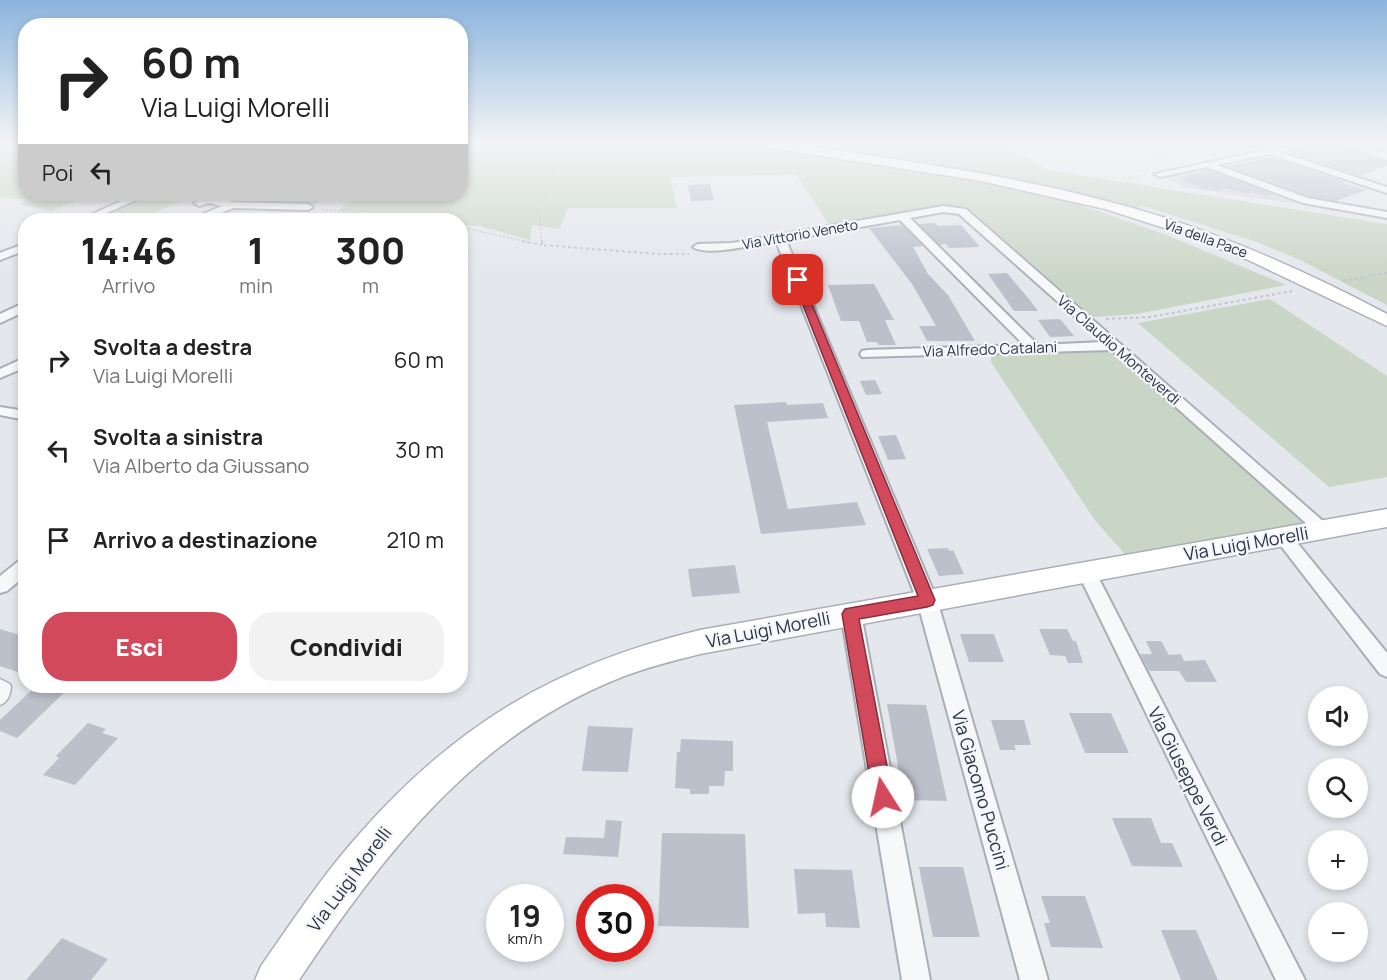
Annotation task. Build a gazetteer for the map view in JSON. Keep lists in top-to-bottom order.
{
  "streets": {
    "main road": ["Via della Pace", "Via Luigi Morelli"],
    "street": [
      "Via Vittorio Veneto",
      "Via Alfredo Catalani",
      "Via Claudio Monteverdi",
      "Via Giuseppe Verdi",
      "Via Giacomo Puccini"
    ]
  },
  "crossings": [
    ["Via Vittorio Veneto", "Via Claudio Monteverdi"],
    ["Via Vittorio Veneto", "Via Giacomo Puccini"],
    ["Via Alfredo Catalani", "Via Claudio Monteverdi"],
    ["Via Claudio Monteverdi", "Via Luigi Morelli"],
    ["Via Luigi Morelli", "Via Giuseppe Verdi"],
    ["Via Luigi Morelli", "Via Giacomo Puccini"]
  ],
  "page": {
    "turn": ["60 m", "Via Luigi Morelli"],
    "then": "Poi",
    "eta": [
      "14:46",
      "Arrivo",
      "1",
      "min",
      "300",
      "m"
    ],
    "list": [
      {
        "name": "Svolta a destra",
        "note": "Via Luigi Morelli",
        "value": "60 m"
      },
      {
        "name": "Svolta a sinistra",
        "note": "Via Alberto da Giussano",
        "value": "30 m"
      },
      {
        "name": "Arrivo a destinazione",
        "value": "210 m"
      }
    ],
    "buttons": ["Esci", "Condividi"],
    "map_buttons": ["+", "−"],
    "speed": "19 km/h",
    "limit": "30"
  }
}
